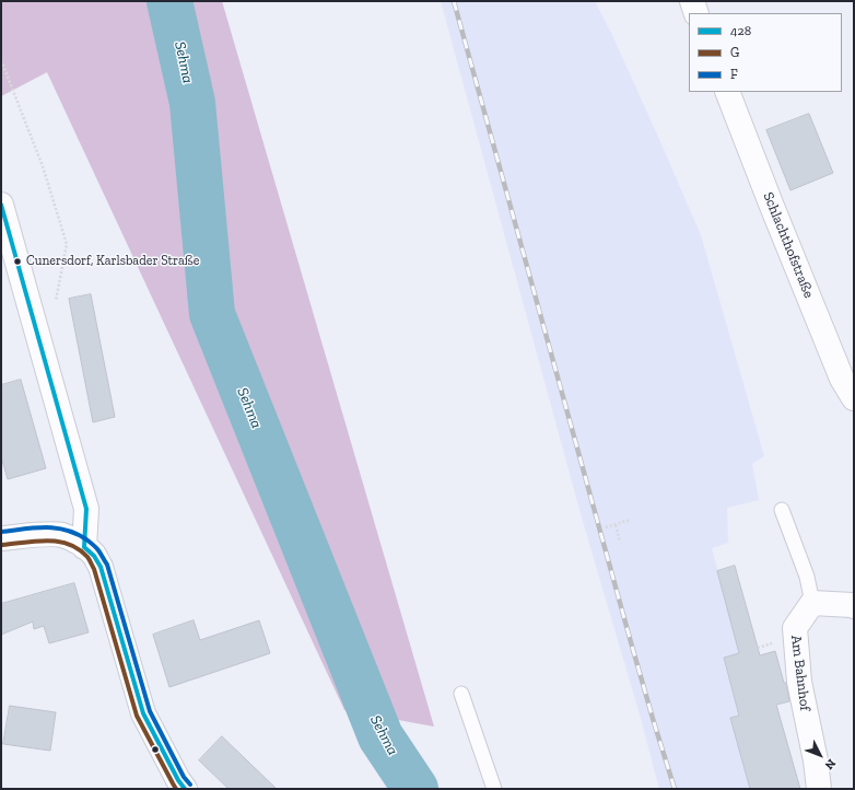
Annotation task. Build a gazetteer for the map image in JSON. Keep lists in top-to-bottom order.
{
  "streets": {
    "main road": ["Schlachthofstraße", "Am Bahnhof"]
  },
  "water": ["Sehma"],
  "places": ["Cunersdorf, Karlsbader Straße"],
  "lines": ["transit line 428", "transit line F", "transit line G"],
  "legend": ["428", "G", "F"],
  "north": "bottom right"
}
